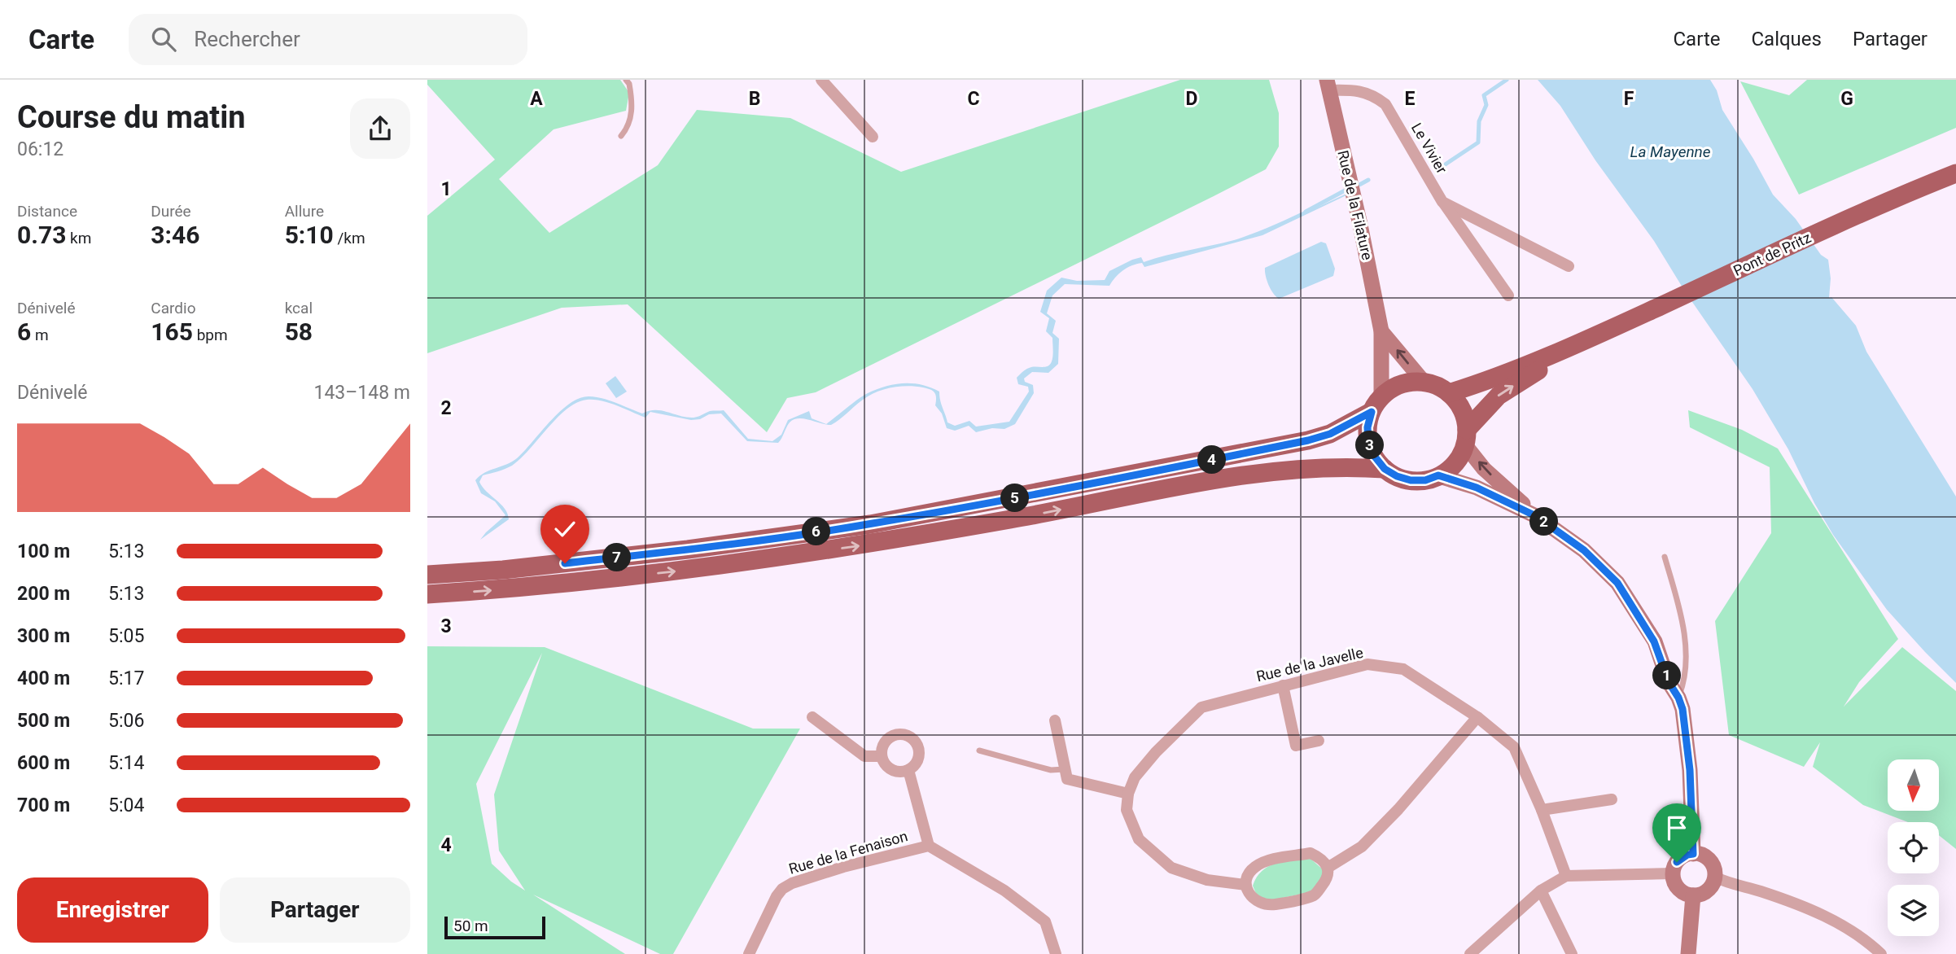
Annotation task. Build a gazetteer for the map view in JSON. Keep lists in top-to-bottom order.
{
  "streets": {
    "main road": ["Pont de Pritz"],
    "street": [
      "Le Vivier",
      "Rue de la Filature",
      "Rue de la Javelle",
      "Rue de la Fenaison"
    ]
  },
  "crossings": [
    ["Le Vivier", "Rue de la Filature"],
    ["Rue de la Filature", "Pont de Pritz"]
  ],
  "water": ["La Mayenne"],
  "scale_bar": "50 m",
  "north": "bottom",
  "page": {
    "header": "Carte",
    "search": "Rechercher",
    "nav": ["Carte", "Calques", "Partager"],
    "heading": ["Course du matin", "06:12"],
    "stats": [
      ["Distance", "0.73 km"],
      ["Durée", "3:46"],
      ["Allure", "5:10 /km"],
      ["Dénivelé", "6 m"],
      ["Cardio", "165 bpm"],
      ["kcal", "58"]
    ],
    "chart": ["Dénivelé", "143–148 m"],
    "pins": [
      "3",
      "4",
      "5",
      "2",
      "6",
      "7",
      "1"
    ],
    "list": [
      {
        "name": "100 m",
        "note": "5:13"
      },
      {
        "name": "200 m",
        "note": "5:13"
      },
      {
        "name": "300 m",
        "note": "5:05"
      },
      {
        "name": "400 m",
        "note": "5:17"
      },
      {
        "name": "500 m",
        "note": "5:06"
      },
      {
        "name": "600 m",
        "note": "5:14"
      },
      {
        "name": "700 m",
        "note": "5:04"
      }
    ],
    "buttons": ["Enregistrer", "Partager"],
    "scale": "50 m"
  },
  "grid": {
    "columns": [
      "A",
      "B",
      "C",
      "D",
      "E",
      "F",
      "G"
    ],
    "rows": [
      "1",
      "2",
      "3",
      "4"
    ]
  }
}
